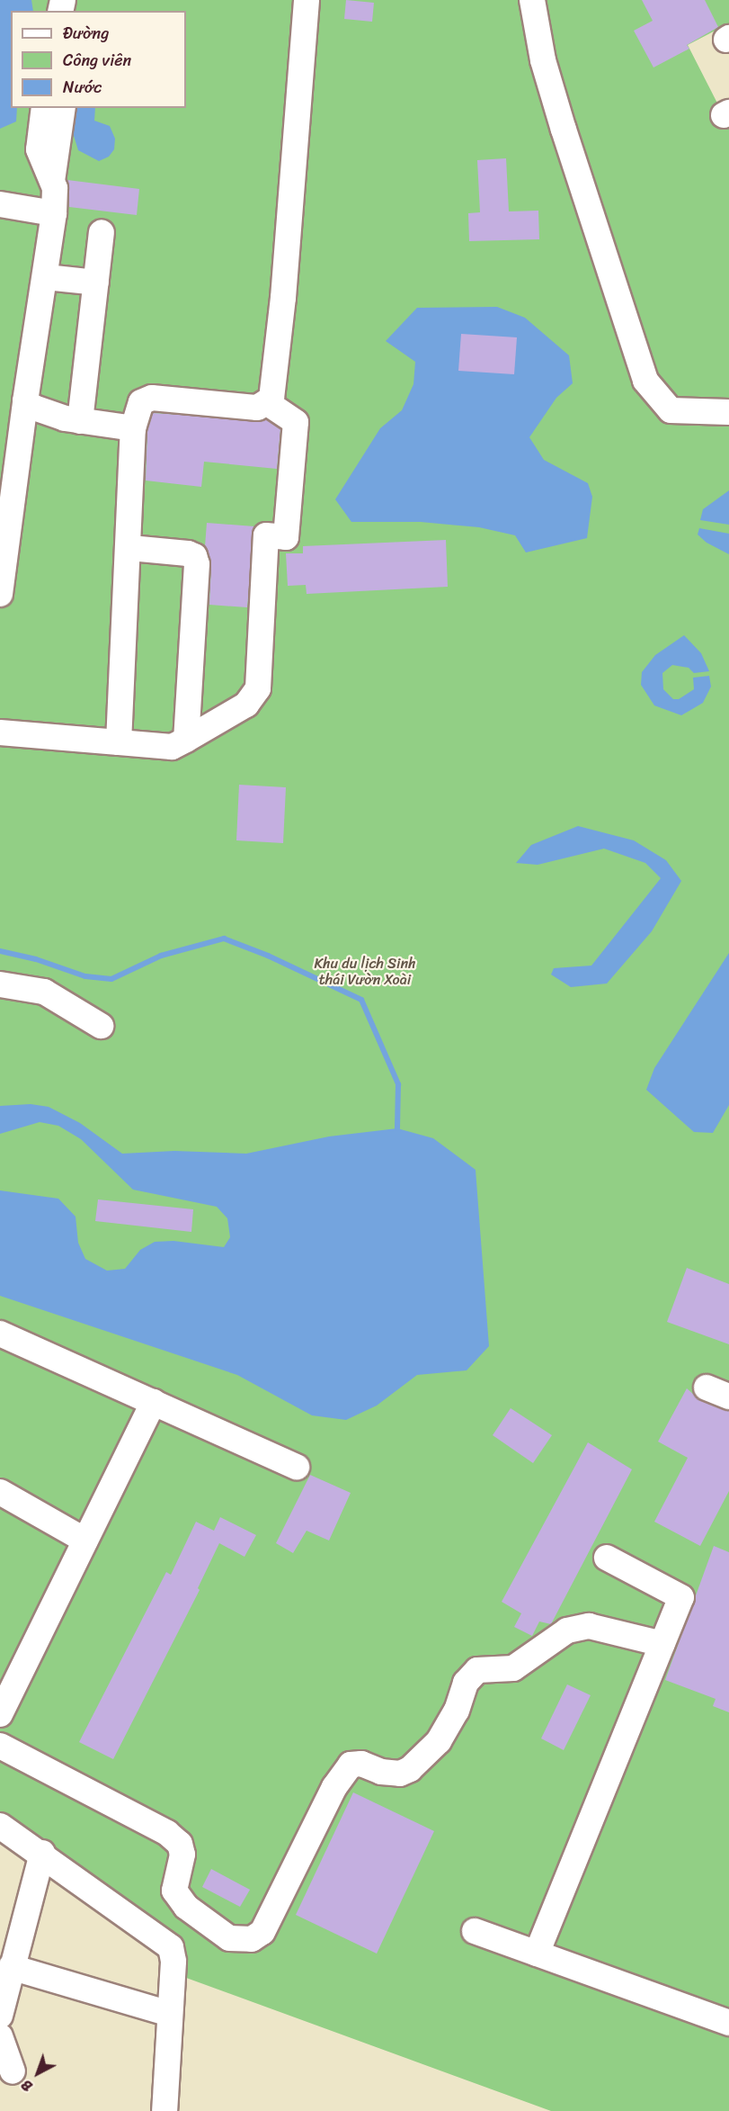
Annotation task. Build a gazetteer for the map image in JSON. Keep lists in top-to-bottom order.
{
  "parks": ["Khu du lịch Sinh thái Vườn Xoài"],
  "legend": ["Đường", "Công viên", "Nước"],
  "north": "bottom left"
}
